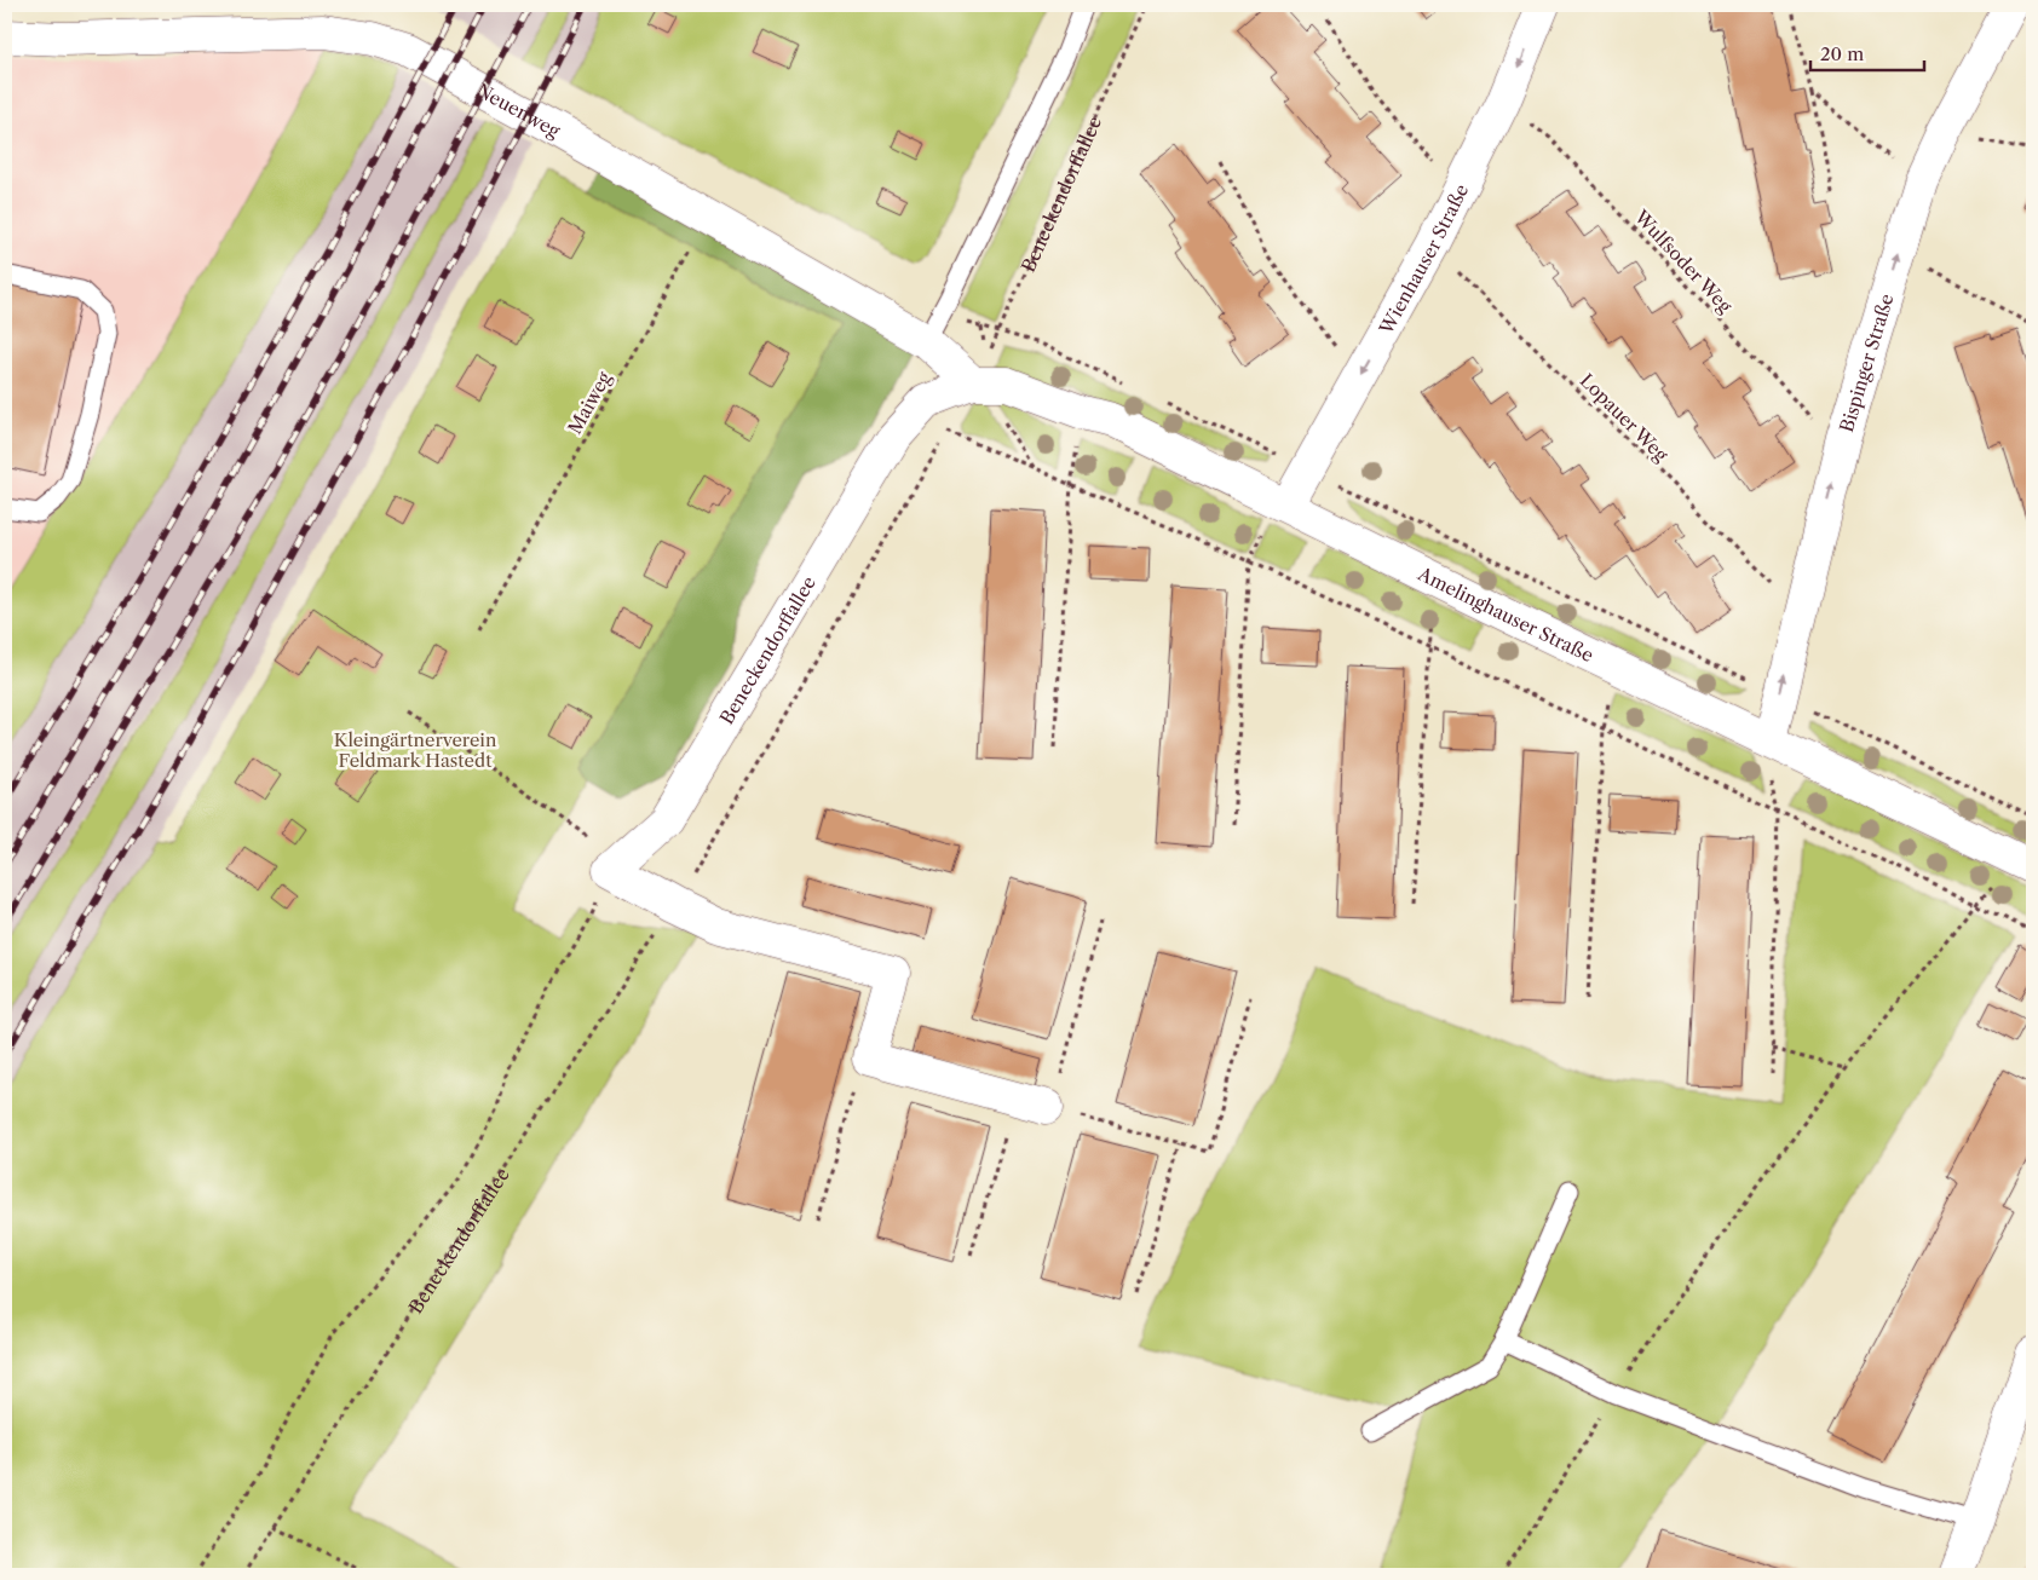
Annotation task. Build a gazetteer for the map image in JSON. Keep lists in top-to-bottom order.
{
  "streets": {
    "street": [
      "Neuenweg",
      "Beneckendorffallee",
      "Wienhauser Straße",
      "Bispinger Straße",
      "Amelinghauser Straße"
    ],
    "path": ["Wulfsoder Weg", "Maiweg", "Lopauer Weg"]
  },
  "crossings": [
    ["Neuenweg", "Beneckendorffallee"],
    ["Neuenweg", "Maiweg"],
    ["Neuenweg", "Amelinghauser Straße"],
    ["Beneckendorffallee", "Amelinghauser Straße"],
    ["Wienhauser Straße", "Wulfsoder Weg"],
    ["Wienhauser Straße", "Lopauer Weg"],
    ["Wienhauser Straße", "Amelinghauser Straße"],
    ["Wulfsoder Weg", "Bispinger Straße"],
    ["Bispinger Straße", "Lopauer Weg"],
    ["Bispinger Straße", "Amelinghauser Straße"]
  ],
  "one_way": ["Wienhauser Straße", "Bispinger Straße"],
  "parks": ["Kleingärtnerverein Feldmark Hastedt"],
  "scale_bar": "20 m"
}
